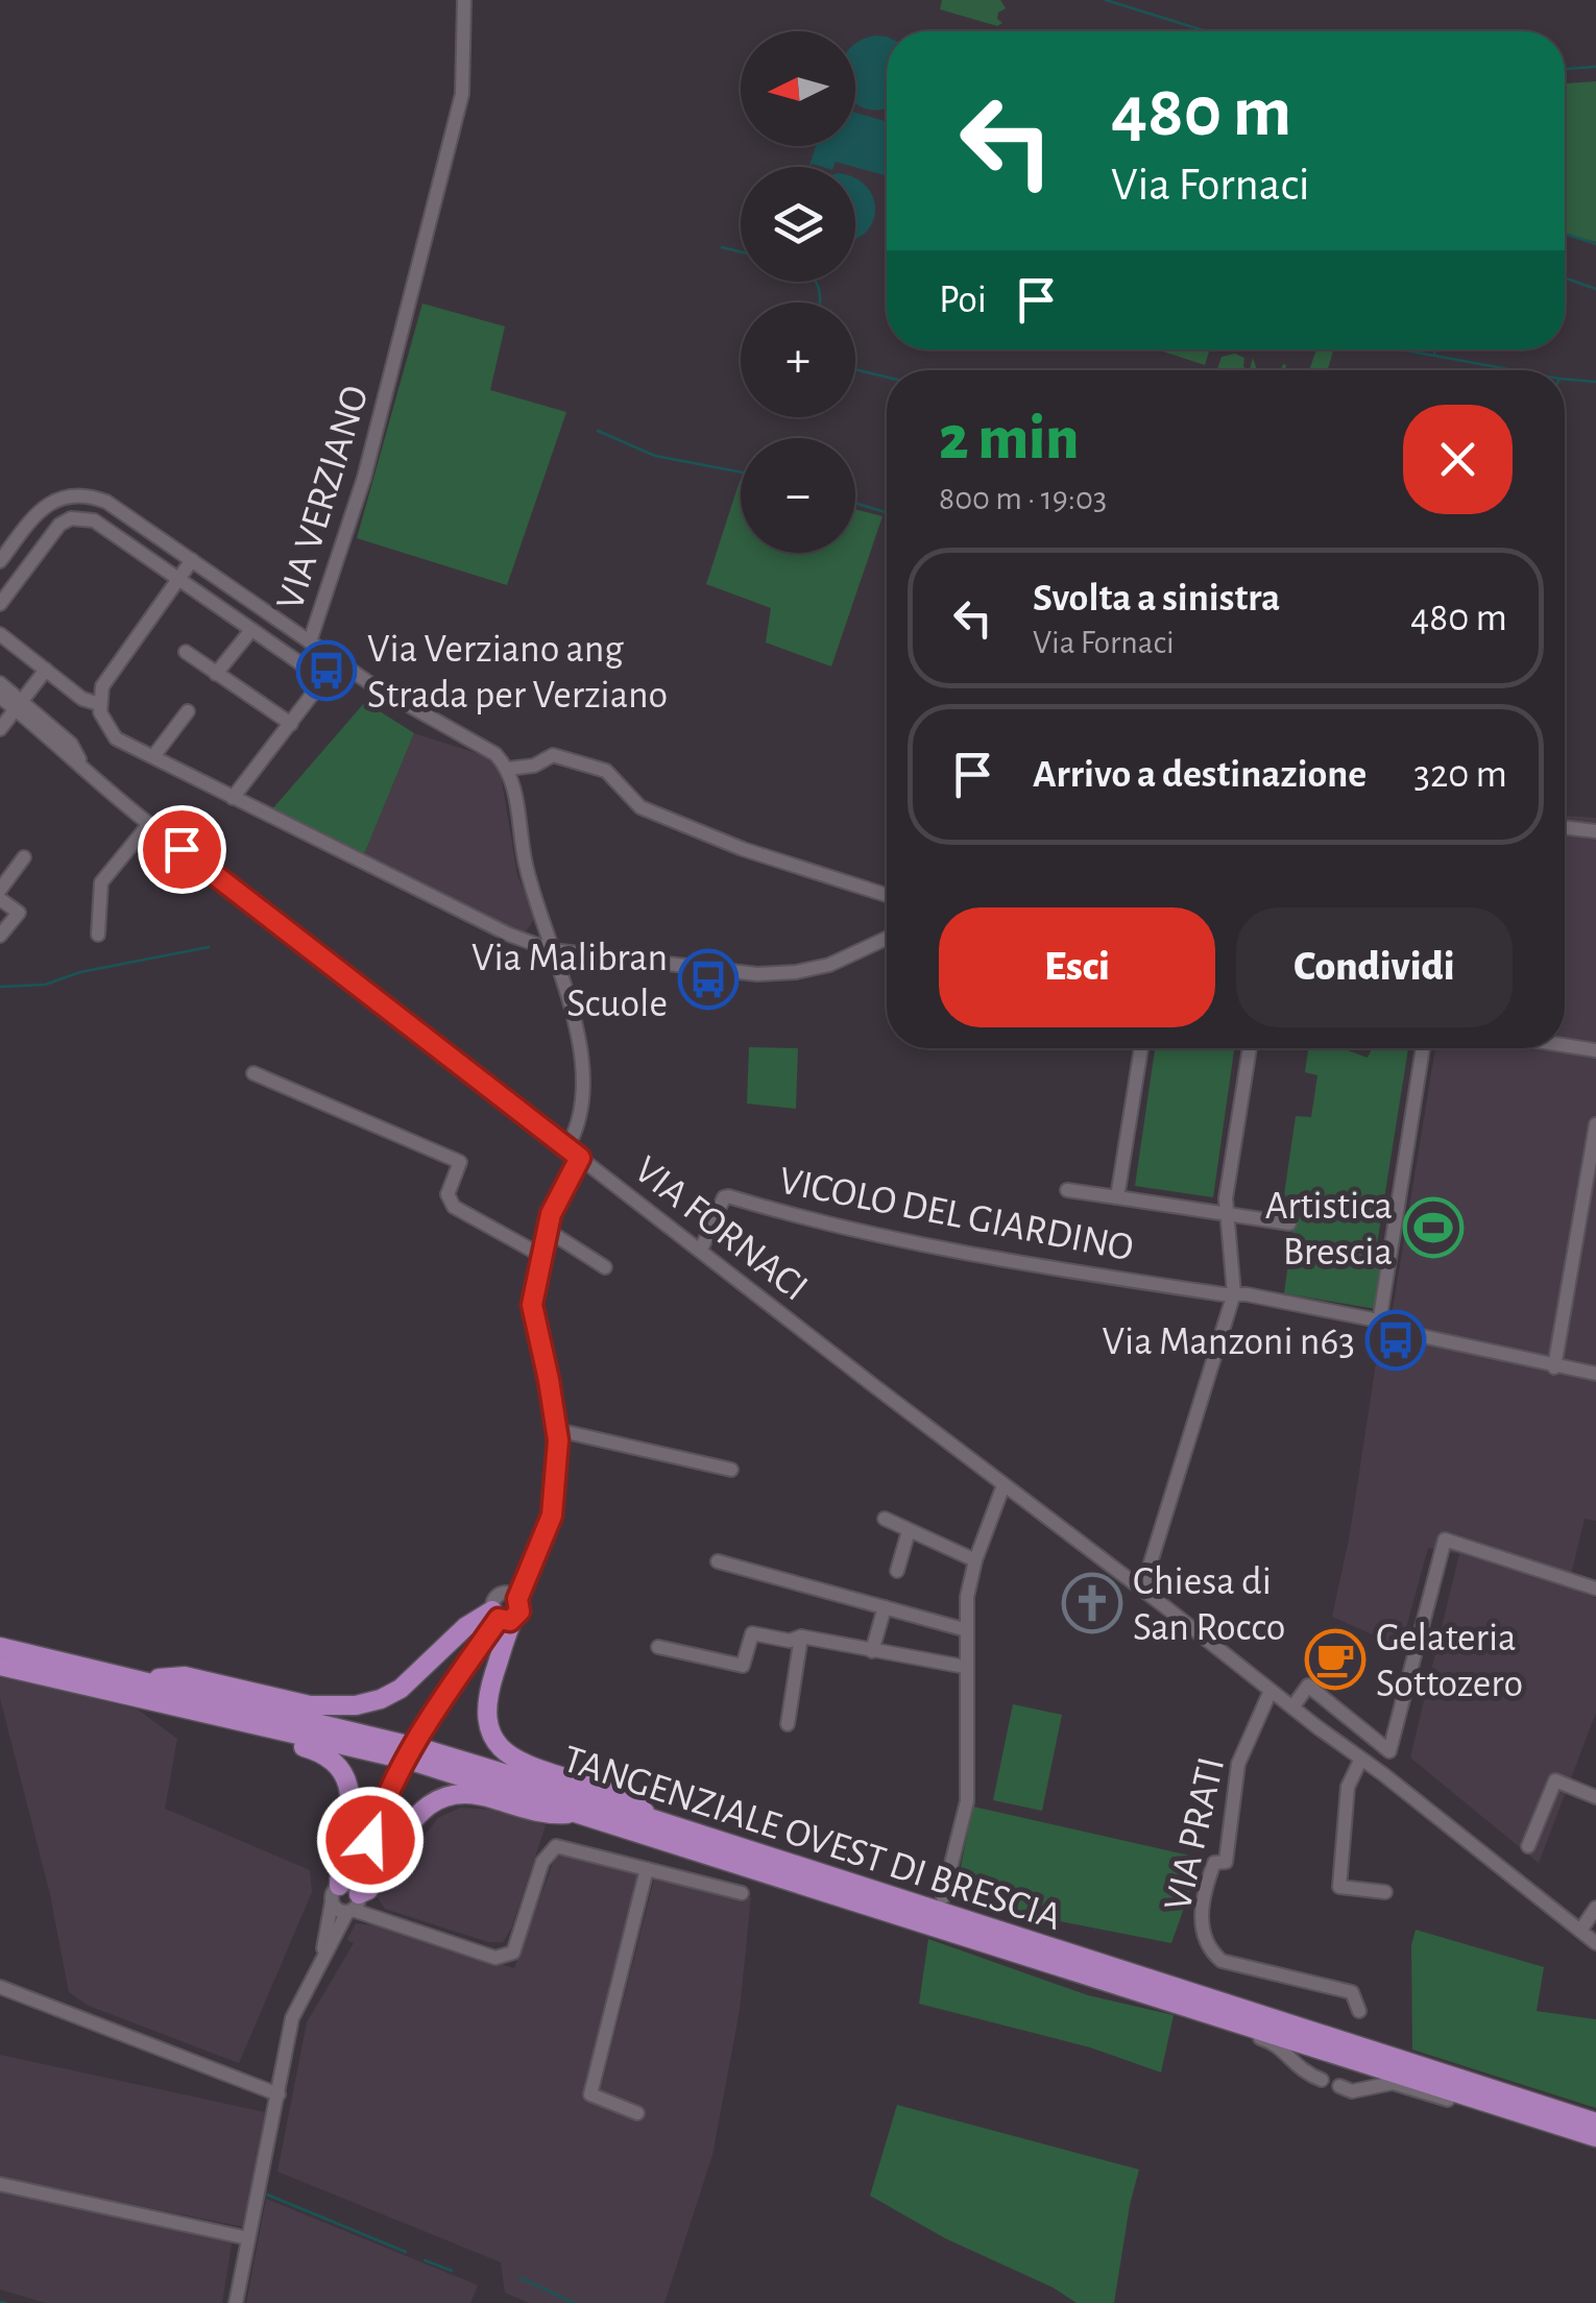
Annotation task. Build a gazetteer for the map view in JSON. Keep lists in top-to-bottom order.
{
  "streets": {
    "main road": ["TANGENZIALE OVEST DI BRESCIA"],
    "street": [
      "VIA VERZIANO",
      "VICOLO DEL GIARDINO",
      "VIA FORNACI",
      "VIA PRATI"
    ]
  },
  "crossings": [
    ["VICOLO DEL GIARDINO", "VIA FORNACI"],
    ["VIA FORNACI", "VIA PRATI"]
  ],
  "places": {
    "bus stop": ["Via Verziano ang Strada per Verziano", "Via Malibran Scuole", "Via Manzoni n63"],
    "sports": ["Artistica Brescia"],
    "church": ["Chiesa di San Rocco"],
    "cafe": ["Gelateria Sottozero"]
  },
  "north": "left",
  "page": {
    "map_buttons": ["+", "−"],
    "turn": ["480 m", "Via Fornaci"],
    "then": "Poi",
    "heading": ["2 min", "800 m · 19:03"],
    "list": [
      {
        "name": "Svolta a sinistra",
        "note": "Via Fornaci",
        "value": "480 m"
      },
      {
        "name": "Arrivo a destinazione",
        "value": "320 m"
      }
    ],
    "buttons": ["Esci", "Condividi"]
  }
}
